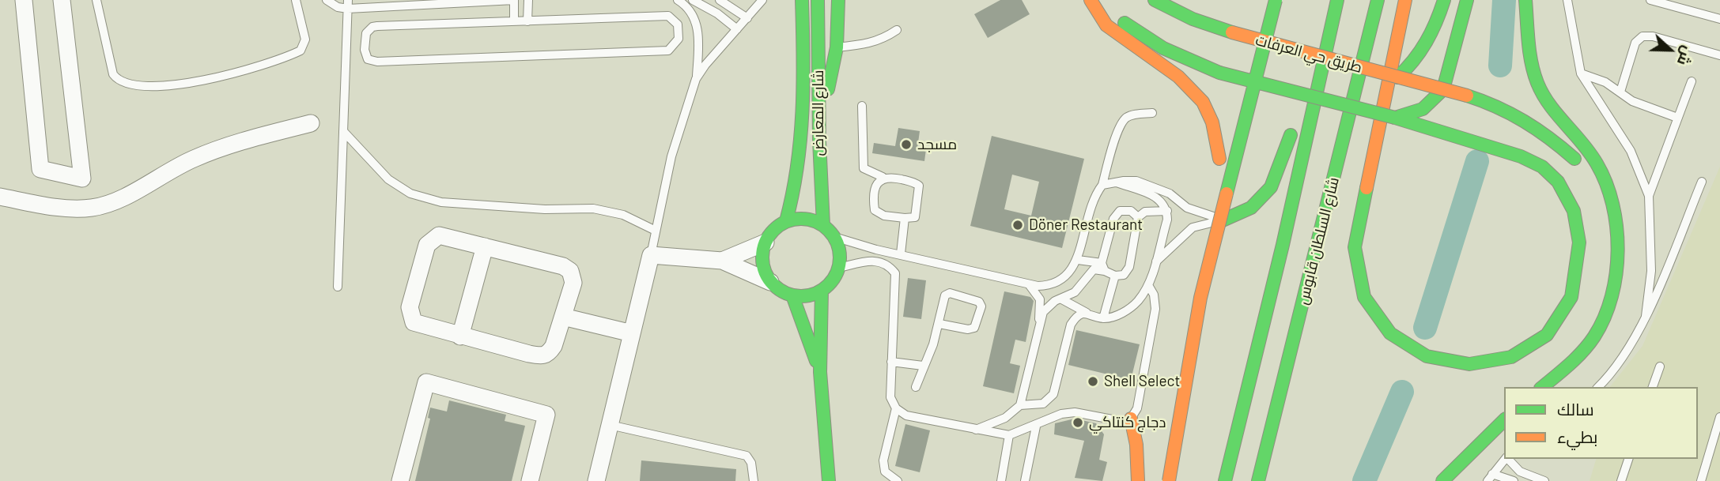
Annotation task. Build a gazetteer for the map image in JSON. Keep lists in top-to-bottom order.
{
  "streets": {
    "main road": ["طريق حي العرفات", "شارع المعارض", "شارع السلطان قابوس"]
  },
  "places": [
    "مسجد",
    "Döner Restaurant",
    "Shell Select",
    "دجاج كنتاكي"
  ],
  "legend": ["سالك", "بطيء"],
  "north": "right"
}
